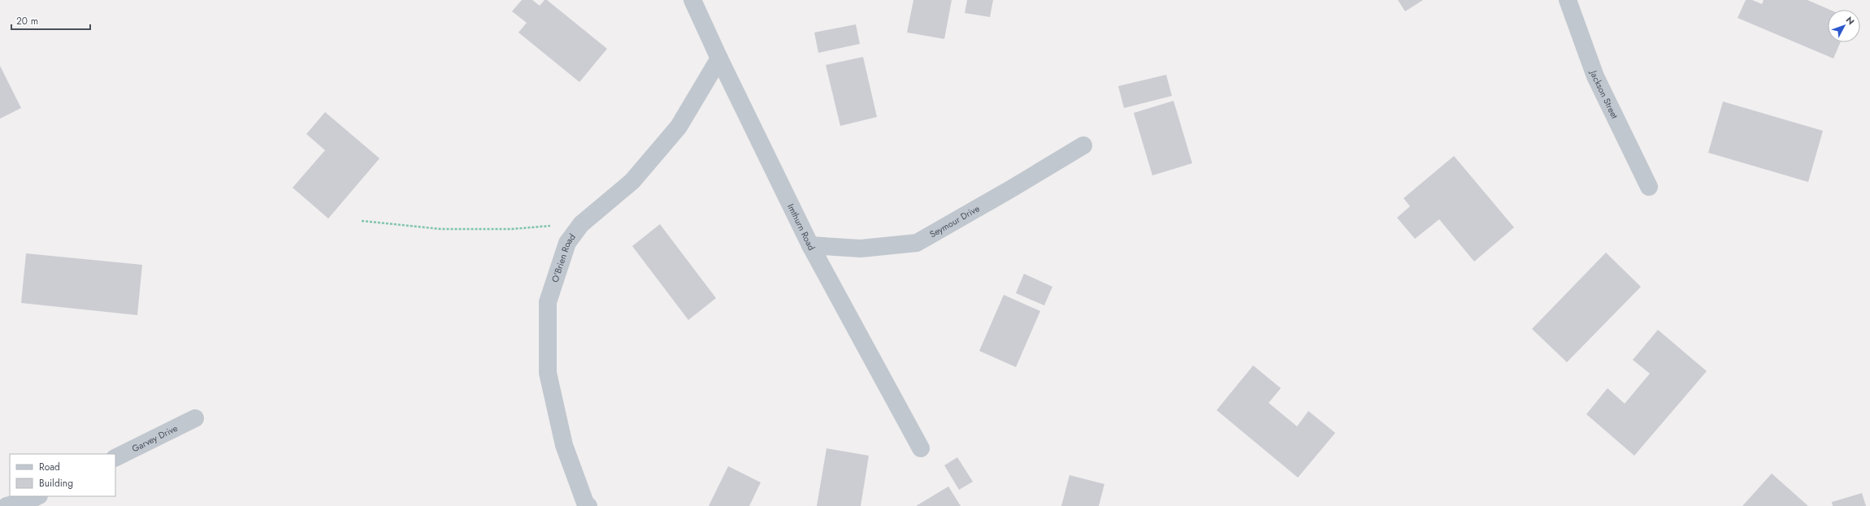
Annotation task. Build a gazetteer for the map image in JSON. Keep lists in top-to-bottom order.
{
  "streets": {
    "street": [
      "Jackson Street",
      "Seymour Drive",
      "Imthurn Road",
      "O'Brien Road",
      "Garvey Drive"
    ]
  },
  "crossings": [
    ["Seymour Drive", "Imthurn Road"],
    ["Imthurn Road", "O'Brien Road"]
  ],
  "legend": ["Road", "Building"],
  "scale_bar": "20 m",
  "north": "top right"
}
